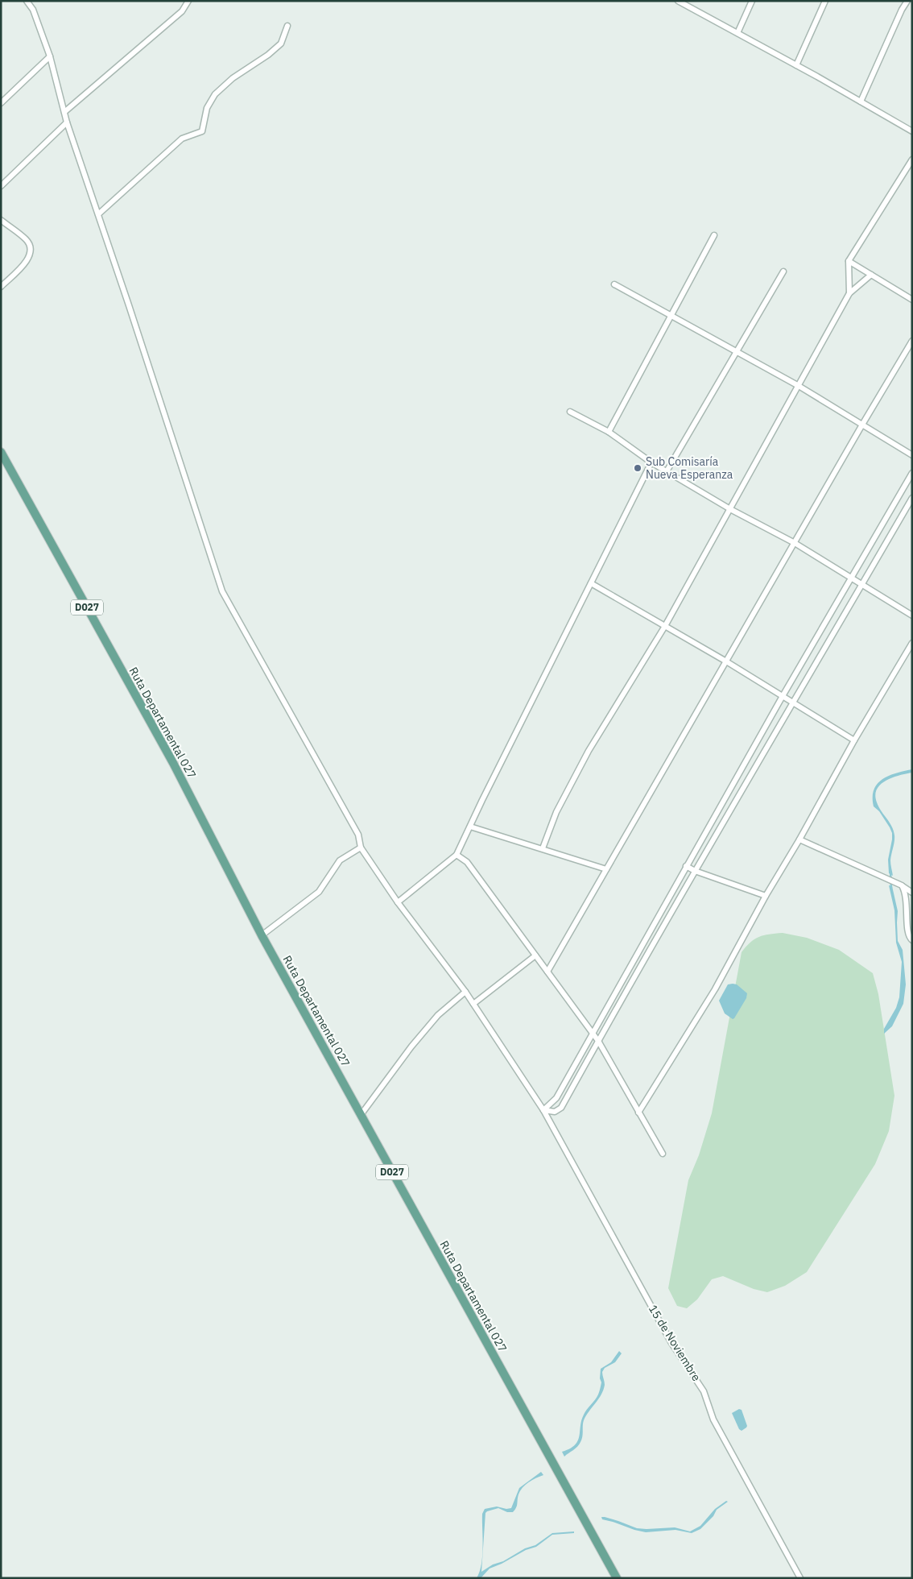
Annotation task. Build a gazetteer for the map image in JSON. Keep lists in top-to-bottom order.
{
  "streets": {
    "main road": ["D027", "Ruta Departamental 027"],
    "street": ["15 de Noviembre"]
  },
  "places": ["Sub Comisaría Nueva Esperanza"]
}
